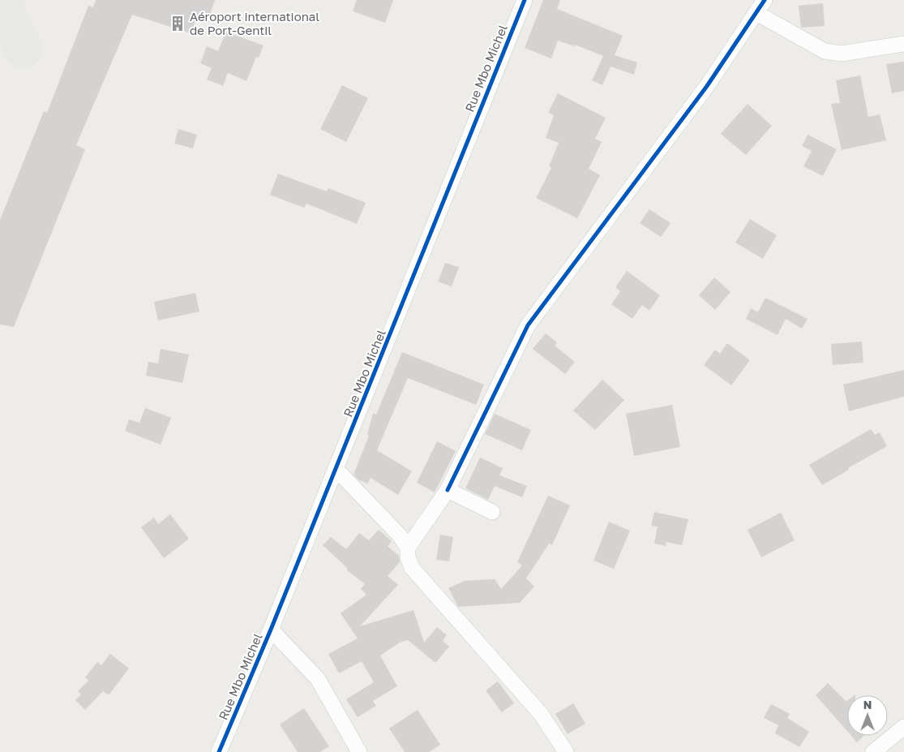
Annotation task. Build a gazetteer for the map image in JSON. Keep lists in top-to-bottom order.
{
  "streets": {
    "street": ["Rue Mbo Michel"]
  },
  "places": {
    "building": ["Aéroport international de Port-Gentil"]
  },
  "north": "top"
}
